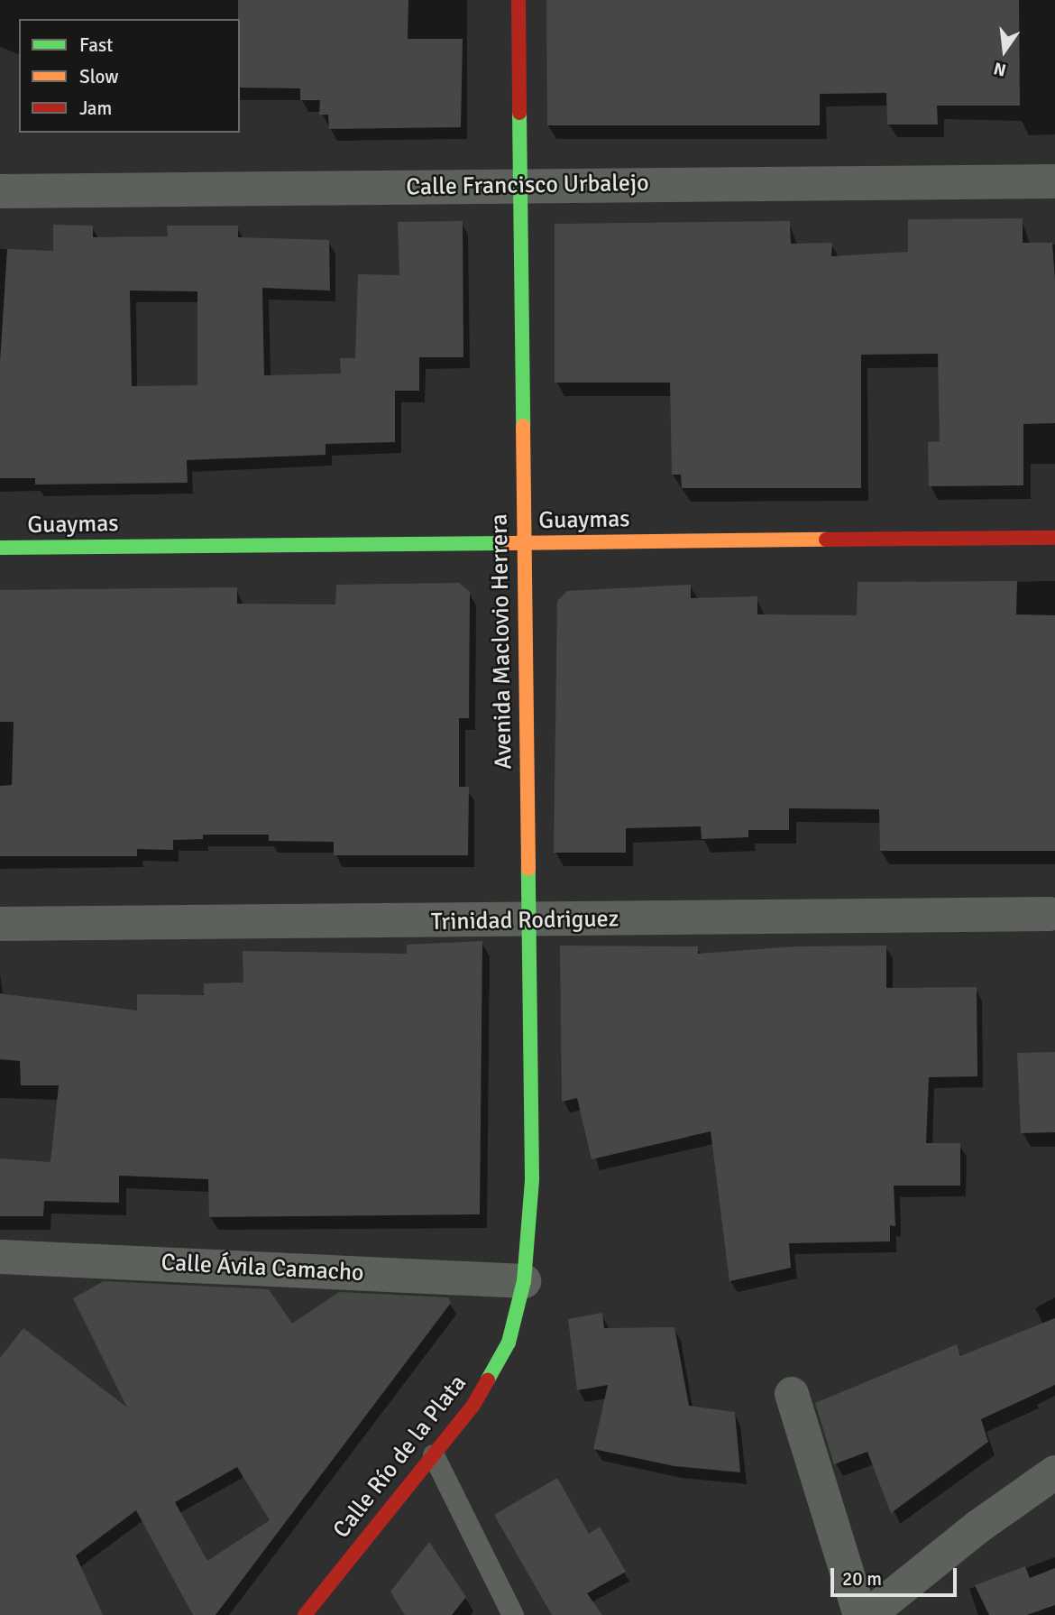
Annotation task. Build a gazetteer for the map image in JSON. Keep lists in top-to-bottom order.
{
  "streets": {
    "main road": ["Guaymas", "Avenida Maclovio Herrera", "Calle Río de la Plata"],
    "street": ["Calle Francisco Urbalejo", "Trinidad Rodriguez", "Calle Ávila Camacho"]
  },
  "crossings": [
    ["Calle Francisco Urbalejo", "Avenida Maclovio Herrera"],
    ["Guaymas", "Avenida Maclovio Herrera"],
    ["Avenida Maclovio Herrera", "Trinidad Rodriguez"],
    ["Avenida Maclovio Herrera", "Calle Ávila Camacho"],
    ["Avenida Maclovio Herrera", "Calle Río de la Plata"],
    ["Calle Ávila Camacho", "Calle Río de la Plata"]
  ],
  "legend": ["Fast", "Slow", "Jam"],
  "scale_bar": "20 m",
  "north": "bottom"
}
